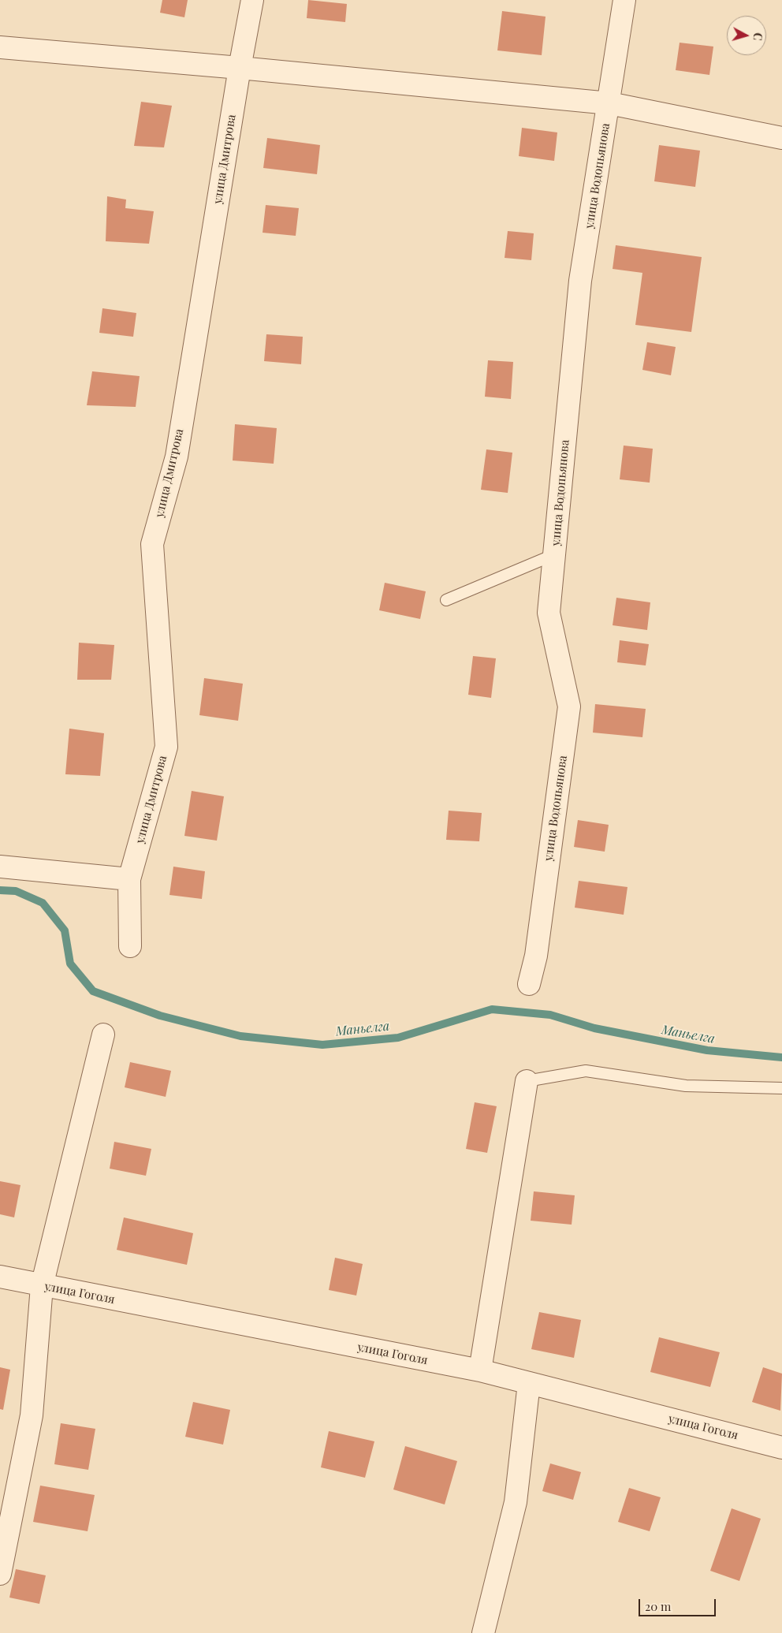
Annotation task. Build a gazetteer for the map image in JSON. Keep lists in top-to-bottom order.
{
  "streets": {
    "street": ["улица Дмитрова", "улица Водопьянова", "улица Гоголя"]
  },
  "water": ["Маньелга"],
  "scale_bar": "20 m",
  "north": "right"
}
